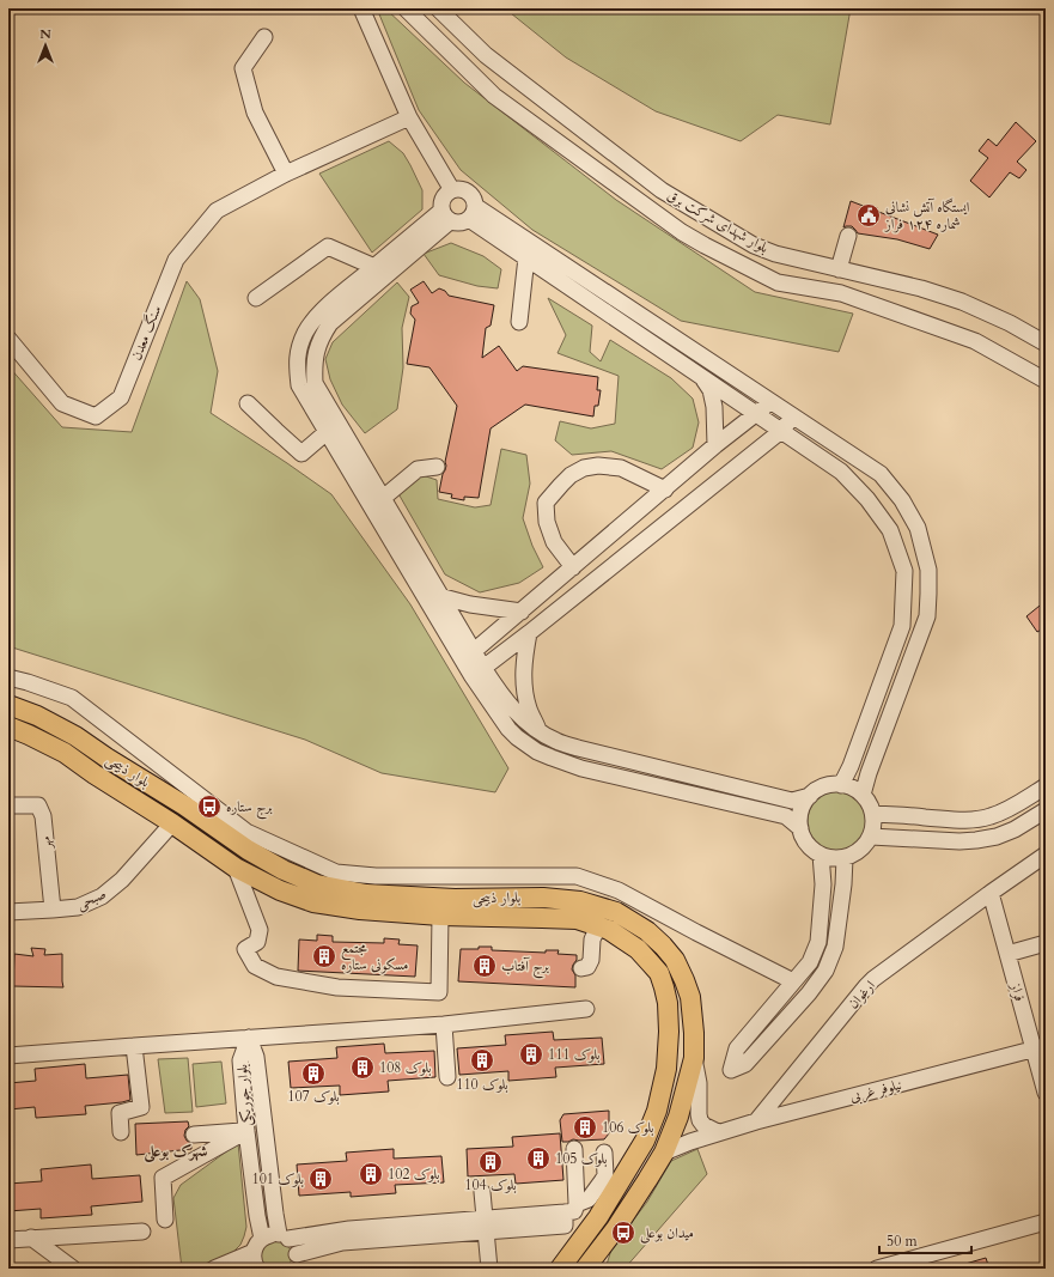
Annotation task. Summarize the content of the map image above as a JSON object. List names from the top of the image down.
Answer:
{
  "streets": {
    "main road": ["بلوار ذبیحی"],
    "street": [
      "بلوار شهدای شرکت برق",
      "سنگ معدن",
      "مهر",
      "صبحی",
      "فراز",
      "ارغوان",
      "نیلوفر غربی",
      "بلوار جوریکی"
    ]
  },
  "crossings": [
    ["بلوار ذبیحی", "صبحی"],
    ["بلوار ذبیحی", "نیلوفر غربی"],
    ["مهر", "صبحی"],
    ["فراز", "ارغوان"],
    ["فراز", "نیلوفر غربی"],
    ["ارغوان", "نیلوفر غربی"]
  ],
  "districts": ["شهرک بوعلی"],
  "places": {
    "public building": ["ایستگاه آتش نشانی شماره ۱۲۴ فراز"],
    "bus stop": ["برج ستاره", "میدان بوعلی"],
    "building": [
      "مجتمع مسکونی ستاره",
      "برج آفتاب",
      "بلوک 111",
      "بلوک 110",
      "بلوک 108",
      "بلوک 107",
      "بلوک 106",
      "بلوک 105",
      "بلوک 104",
      "بلوک 102",
      "بلوک 101"
    ]
  },
  "scale_bar": "50 m",
  "north": "top"
}
